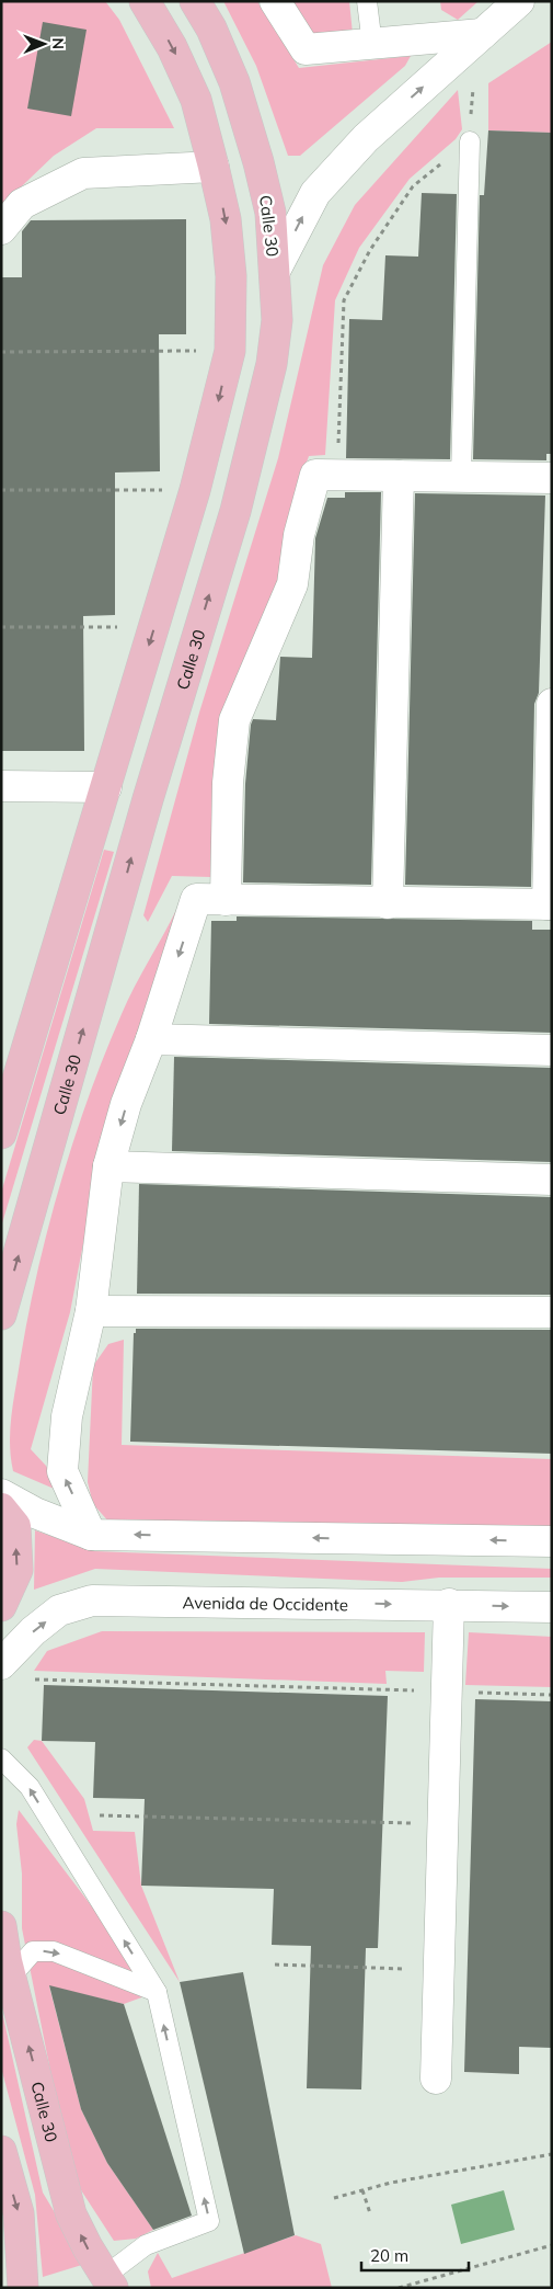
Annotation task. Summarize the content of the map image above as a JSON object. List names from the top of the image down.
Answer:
{
  "streets": {
    "main road": ["Calle 30"],
    "street": ["Avenida de Occidente"]
  },
  "scale_bar": "20 m",
  "north": "right"
}
